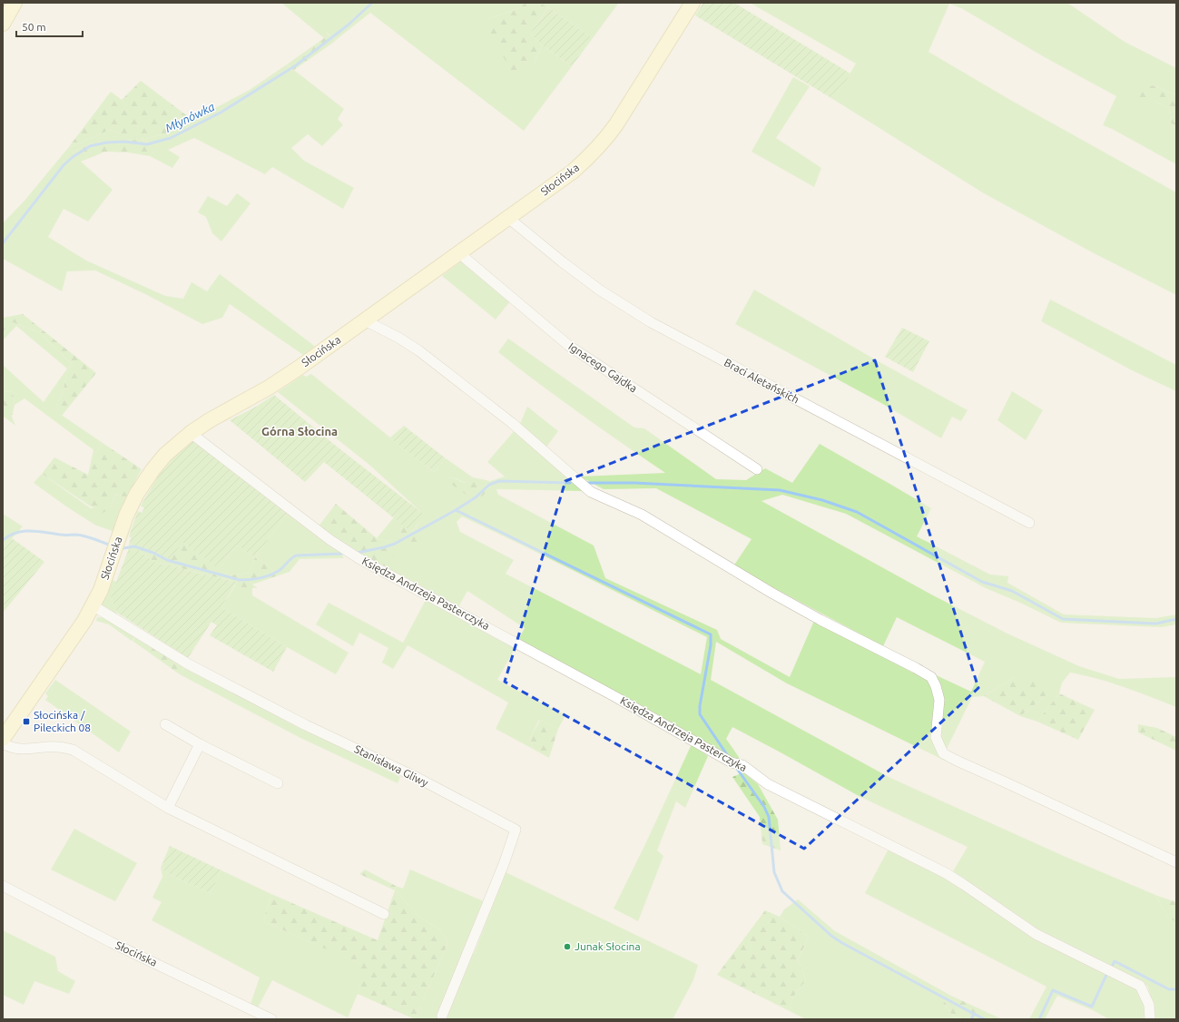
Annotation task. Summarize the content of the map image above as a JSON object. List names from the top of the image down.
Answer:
{
  "streets": {
    "street": [
      "Słocińska",
      "Ignacego Gajdka",
      "Braci Aletańskich",
      "Księdza Andrzeja Pasterczyka",
      "Stanisława Gliwy"
    ]
  },
  "crossings": [
    ["Słocińska", "Ignacego Gajdka"],
    ["Słocińska", "Braci Aletańskich"],
    ["Słocińska", "Księdza Andrzeja Pasterczyka"],
    ["Słocińska", "Stanisława Gliwy"]
  ],
  "districts": ["Górna Słocina"],
  "water": ["Młynówka"],
  "places": {
    "transit": ["Słocińska / Pileckich 08"],
    "other": ["Junak Słocina"]
  },
  "scale_bar": "50 m"
}
